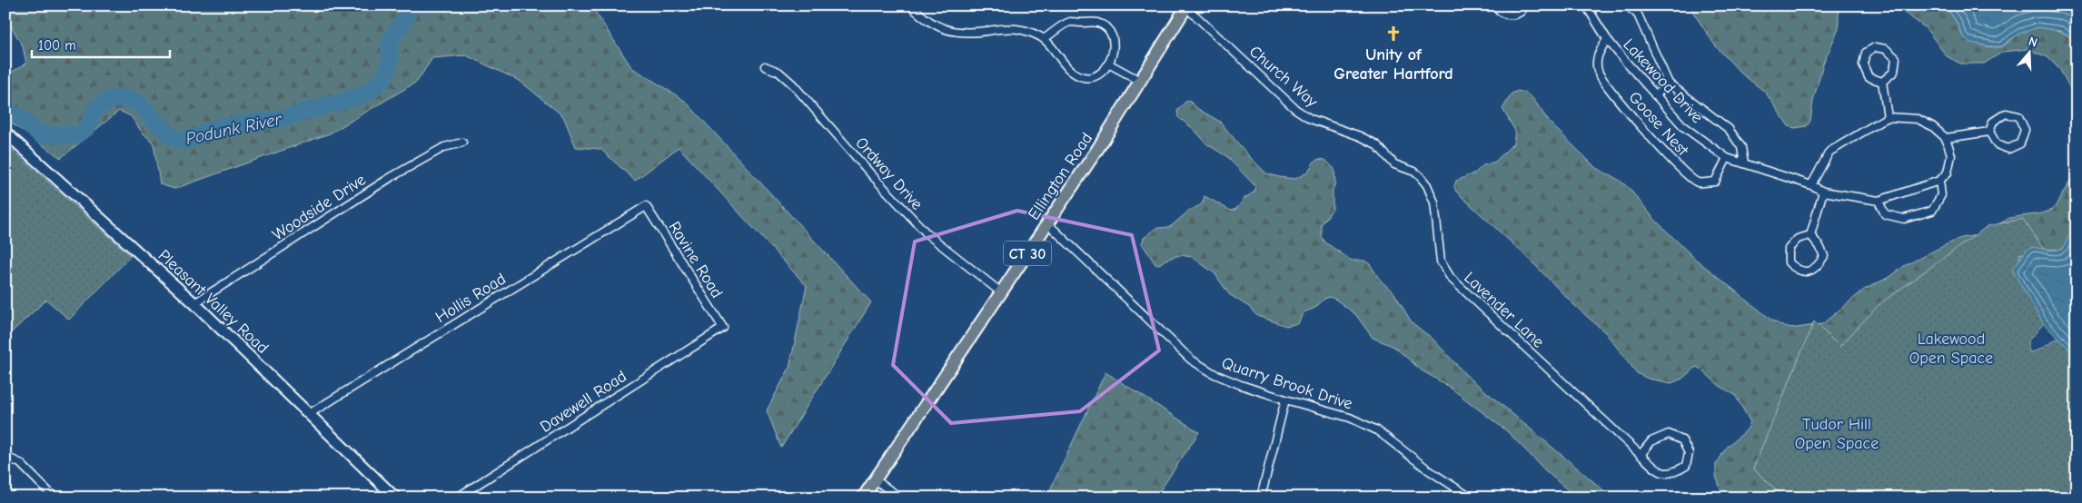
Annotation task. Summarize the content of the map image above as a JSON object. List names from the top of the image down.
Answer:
{
  "streets": {
    "main road": ["Ellington Road", "CT 30", "Pleasant Valley Road"],
    "street": [
      "Church Way",
      "Lakewood Drive",
      "Goose Nest",
      "Ordway Drive",
      "Woodside Drive",
      "Ravine Road",
      "Hollis Road",
      "Lavender Lane",
      "Quarry Brook Drive",
      "Davewell Road"
    ]
  },
  "crossings": [
    ["Church Way", "Ellington Road"],
    ["Church Way", "Lavender Lane"],
    ["Lakewood Drive", "Goose Nest"],
    ["Ordway Drive", "Ellington Road"],
    ["Ellington Road", "Quarry Brook Drive"],
    ["Woodside Drive", "Pleasant Valley Road"],
    ["Ravine Road", "Hollis Road"],
    ["Ravine Road", "Davewell Road"],
    ["Hollis Road", "Pleasant Valley Road"]
  ],
  "water": ["Podunk River"],
  "parks": ["Lakewood Open Space", "Tudor Hill Open Space"],
  "places": {
    "church": ["Unity of Greater Hartford"]
  },
  "scale_bar": "100 m",
  "north": "top"
}
